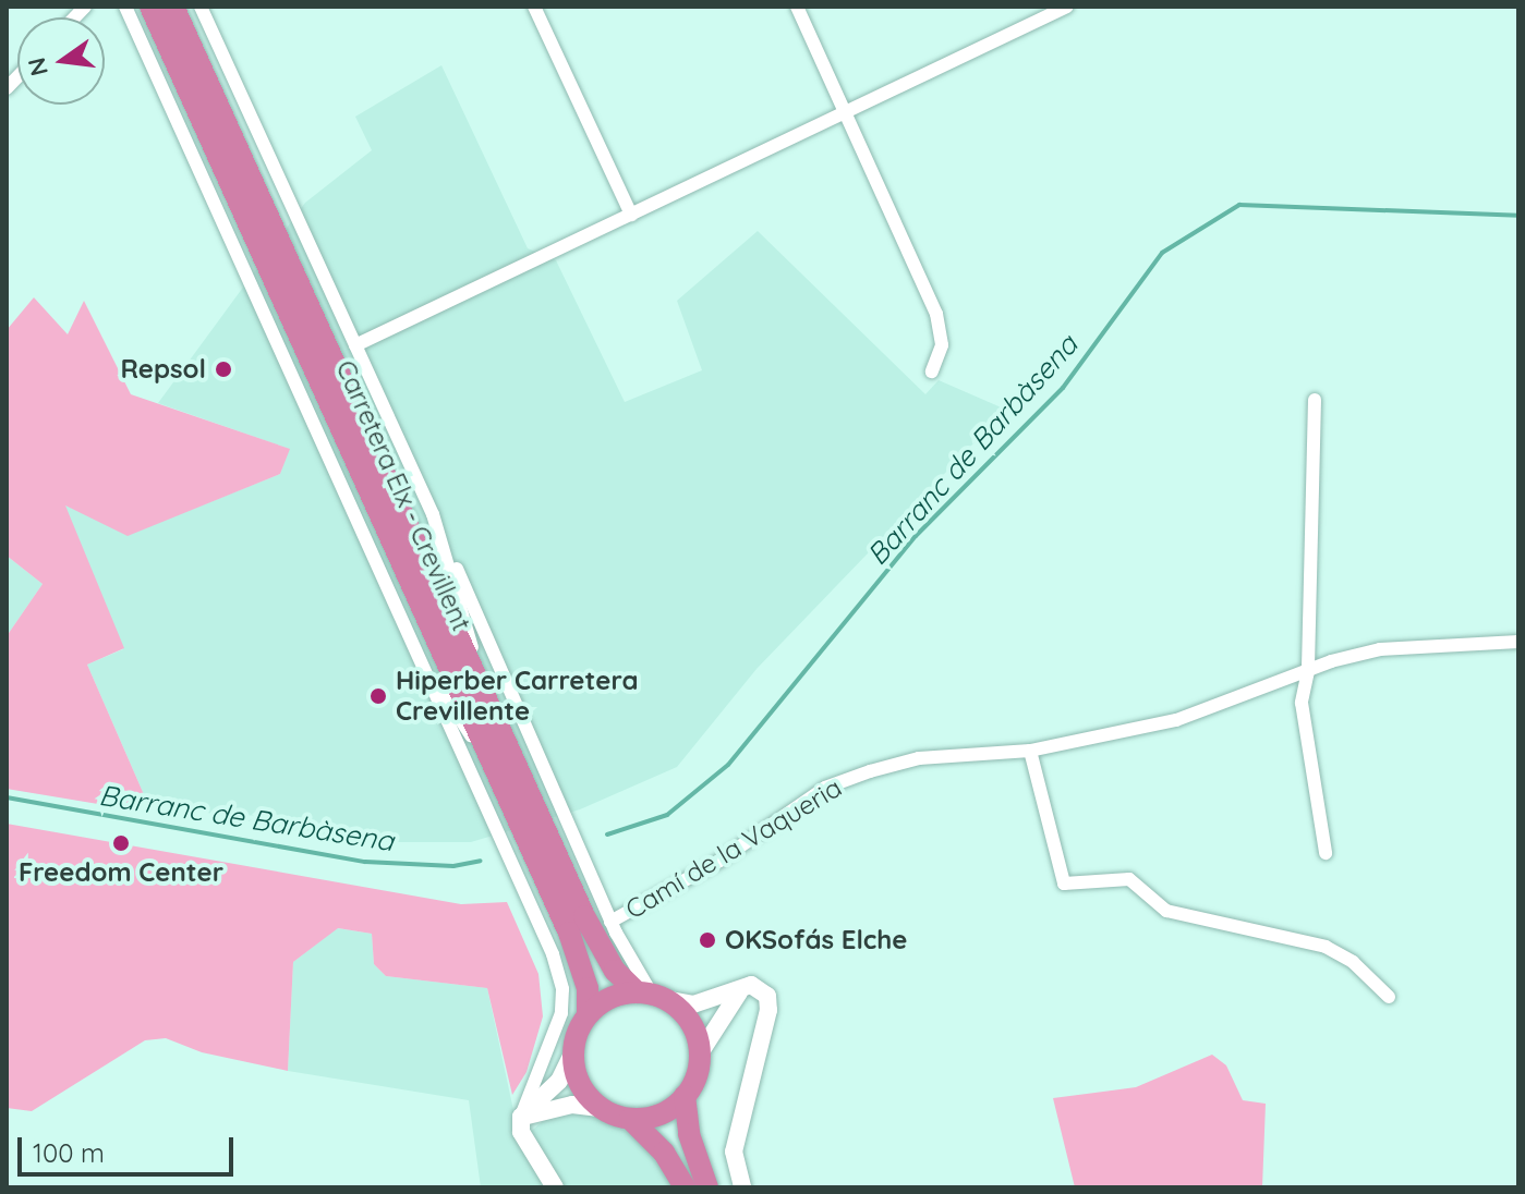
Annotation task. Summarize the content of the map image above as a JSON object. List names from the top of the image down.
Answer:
{
  "streets": {
    "highway": ["Carretera Elx - Crevillent"],
    "street": ["Camí de la Vaqueria"]
  },
  "water": ["Barranc de Barbàsena"],
  "places": [
    "Repsol",
    "Hiperber Carretera Crevillente",
    "Freedom Center",
    "OKSofás Elche"
  ],
  "scale_bar": "100 m",
  "north": "left"
}
